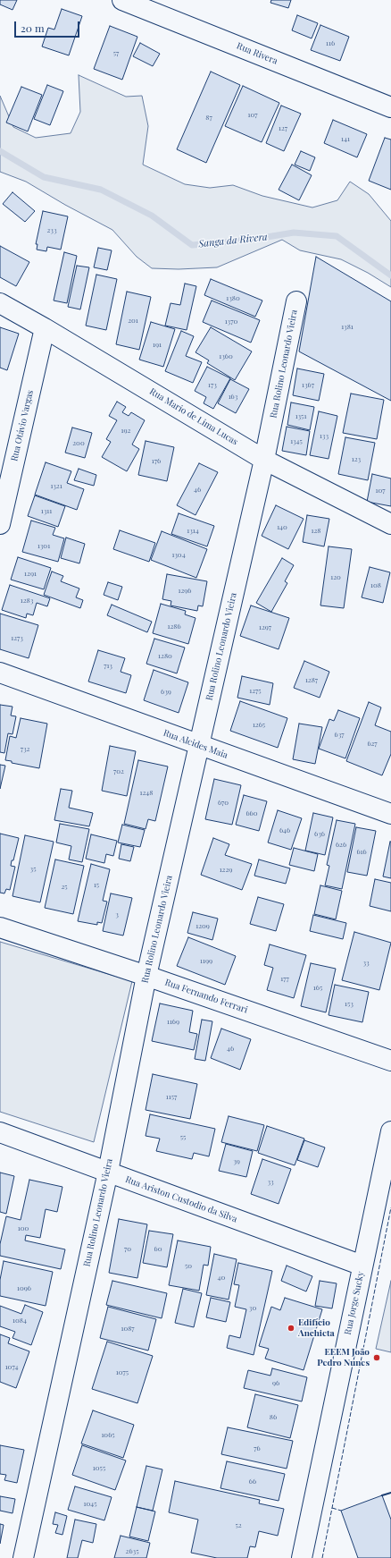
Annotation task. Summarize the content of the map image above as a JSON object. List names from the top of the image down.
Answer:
{
  "streets": {
    "street": [
      "Rua Rivera",
      "Rua Rolino Leonardo Vieira",
      "Rua Mario de Lima Lucas",
      "Rua Otávio Vargas",
      "Rua Alcides Maia",
      "Rua Fernando Ferrari",
      "Rua Ariston Custodio da Silva",
      "Rua Jorge Sucky"
    ]
  },
  "crossings": [
    ["Rua Rolino Leonardo Vieira", "Rua Mario de Lima Lucas"],
    ["Rua Rolino Leonardo Vieira", "Rua Alcides Maia"],
    ["Rua Rolino Leonardo Vieira", "Rua Fernando Ferrari"],
    ["Rua Rolino Leonardo Vieira", "Rua Ariston Custodio da Silva"],
    ["Rua Mario de Lima Lucas", "Rua Otávio Vargas"],
    ["Rua Ariston Custodio da Silva", "Rua Jorge Sucky"]
  ],
  "water": ["Sanga da Rivera"],
  "places": ["Edifício Anchieta", "EEEM João Pedro Nunes"],
  "house_numbers": [
    "116",
    "57",
    "107",
    "87",
    "127",
    "141",
    "233",
    "1380",
    "201",
    "1370",
    "1381",
    "191",
    "1360",
    "173",
    "1367",
    "163",
    "1351",
    "192",
    "133",
    "1345",
    "200",
    "123",
    "176",
    "1321",
    "46",
    "107",
    "1311",
    "140",
    "1314",
    "128",
    "1301",
    "1304",
    "1291",
    "120",
    "108",
    "1296",
    "1283",
    "1286",
    "1297",
    "1273",
    "1280",
    "713",
    "1287",
    "1275",
    "639",
    "1265",
    "637",
    "627",
    "732",
    "702",
    "1248",
    "670",
    "660",
    "646",
    "636",
    "626",
    "616",
    "35",
    "1229",
    "15",
    "25",
    "3",
    "1209",
    "1199",
    "33",
    "177",
    "165",
    "153",
    "1169",
    "46",
    "1157",
    "55",
    "39",
    "33",
    "100",
    "70",
    "60",
    "50",
    "40",
    "1096",
    "30",
    "1084",
    "1087",
    "1074",
    "1075",
    "96",
    "86",
    "1065",
    "76",
    "1055",
    "66",
    "1045",
    "52",
    "2635"
  ],
  "scale_bar": "20 m"
}
